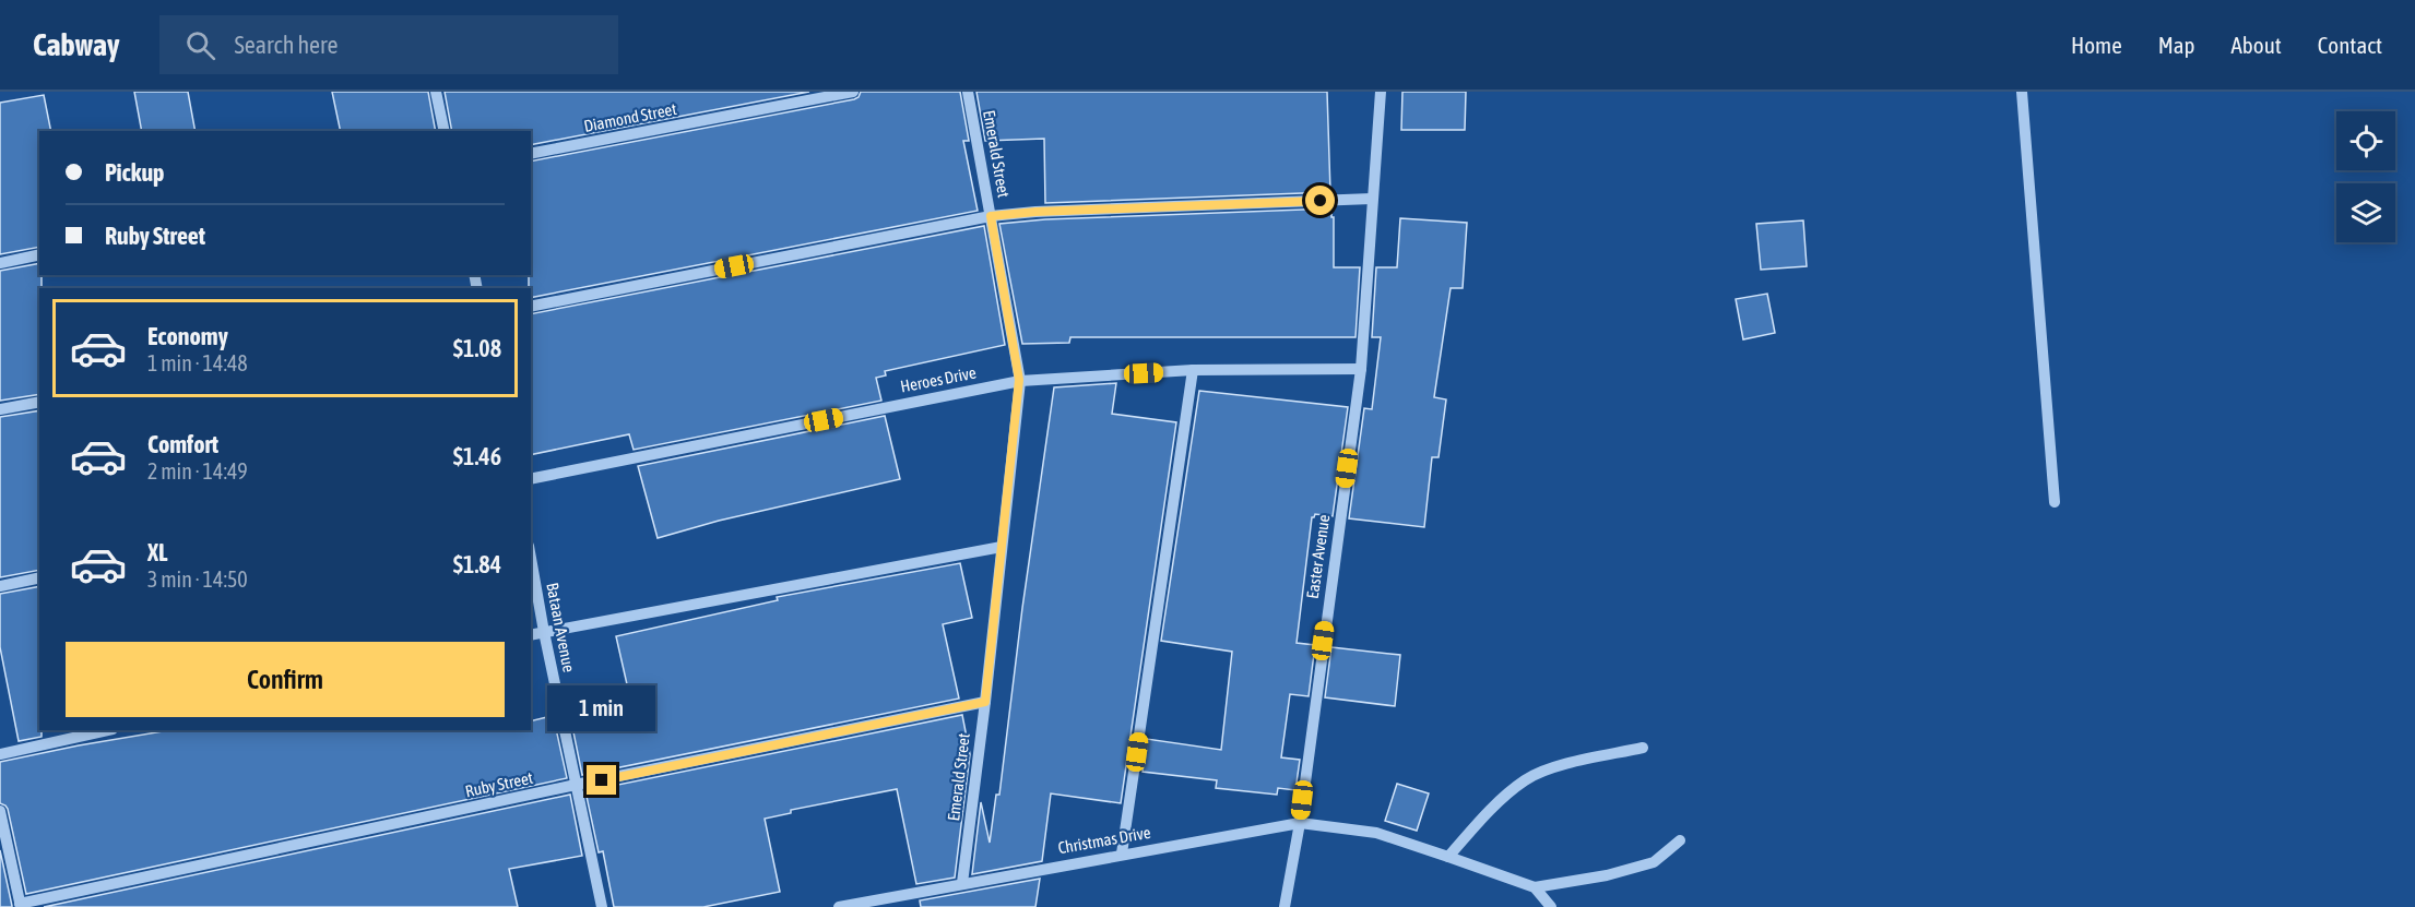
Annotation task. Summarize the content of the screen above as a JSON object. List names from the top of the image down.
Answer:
{
  "streets": {
    "street": [
      "Diamond Street",
      "Emerald Street",
      "Heroes Drive",
      "Easter Avenue",
      "Bataan Avenue",
      "Ruby Street",
      "Christmas Drive"
    ]
  },
  "crossings": [
    ["Emerald Street", "Heroes Drive"],
    ["Emerald Street", "Ruby Street"],
    ["Emerald Street", "Christmas Drive"],
    ["Heroes Drive", "Easter Avenue"],
    ["Easter Avenue", "Christmas Drive"],
    ["Bataan Avenue", "Ruby Street"]
  ],
  "page": {
    "header": "Cabway",
    "search": "Search here",
    "nav": [
      "Home",
      "Map",
      "About",
      "Contact"
    ],
    "banner": ["Pickup", "Ruby Street"],
    "list": [
      {
        "name": "Economy",
        "note": "1 min · 14:48",
        "value": "$1.08"
      },
      {
        "name": "Comfort",
        "note": "2 min · 14:49",
        "value": "$1.46"
      },
      {
        "name": "XL",
        "note": "3 min · 14:50",
        "value": "$1.84"
      }
    ],
    "buttons": "Confirm",
    "bubble": "1 min"
  }
}
